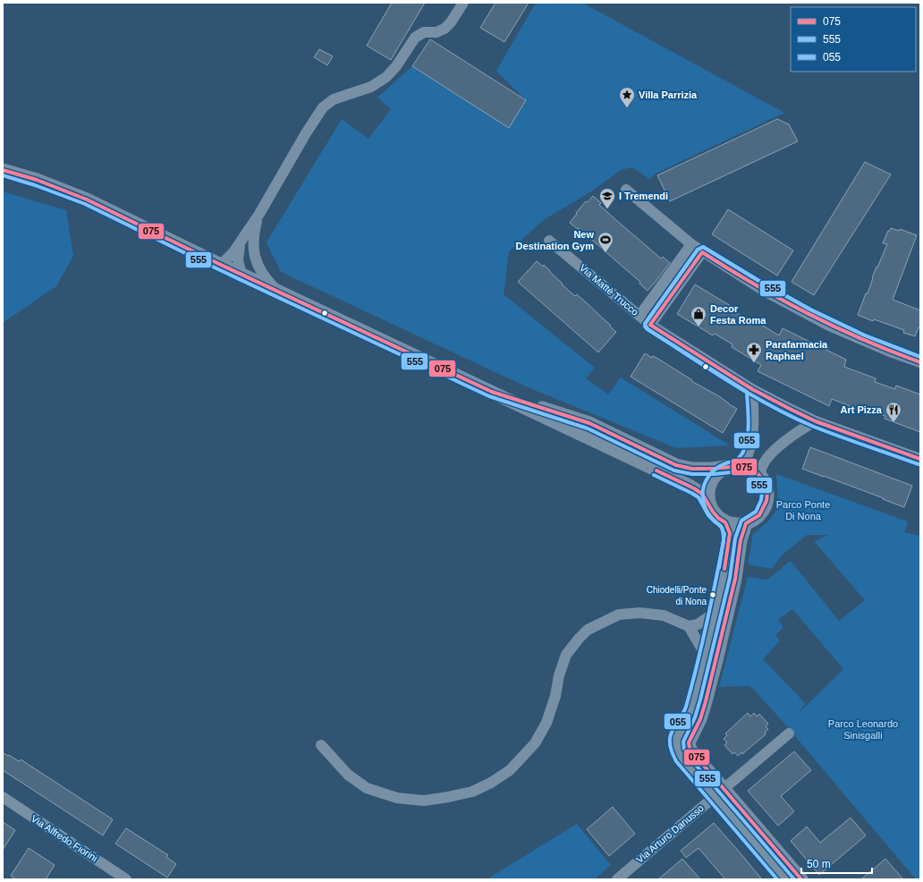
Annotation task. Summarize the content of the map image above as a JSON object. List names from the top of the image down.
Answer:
{
  "streets": {
    "street": ["Via Mattè Trucco", "Via Arturo Danusso", "Via Alfredo Fiorini"]
  },
  "parks": ["Parco Ponte Di Nona", "Parco Leonardo Sinisgalli"],
  "places": {
    "place": ["Villa Parrizia"],
    "school or university": ["I Tremendi"],
    "sports": ["New Destination Gym"],
    "shop": ["Decor Festa Roma"],
    "pharmacy": ["Parafarmacia Raphael"],
    "restaurant": ["Art Pizza"],
    "other": ["Chiodelli/Ponte di Nona"]
  },
  "lines": ["transit line 075", "transit line 555", "transit line 055"],
  "legend": ["075", "555", "055"],
  "scale_bar": "50 m"
}
